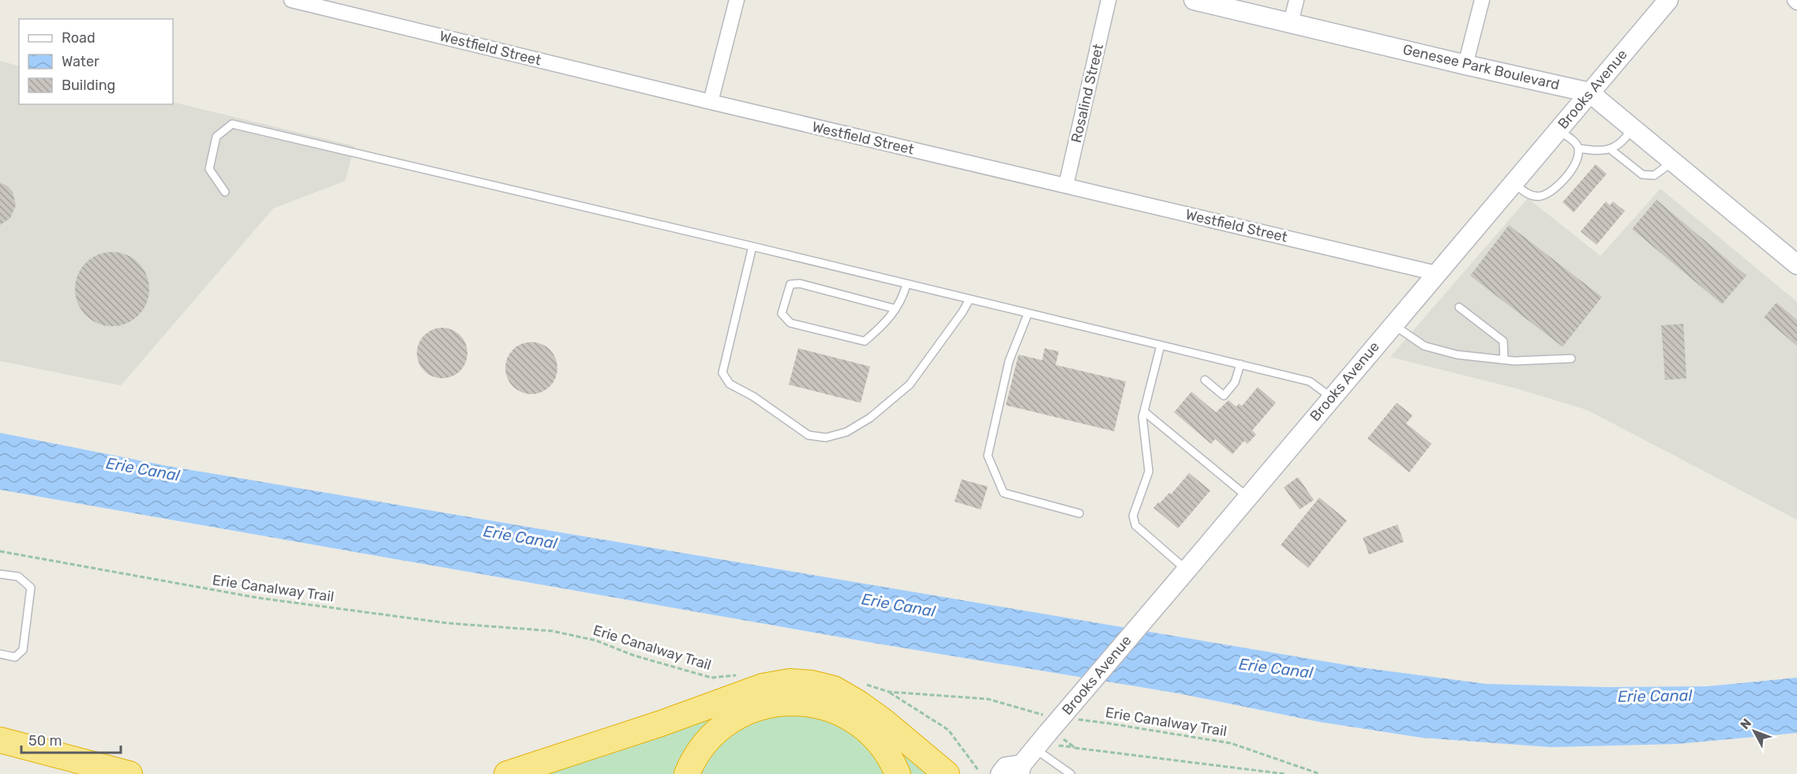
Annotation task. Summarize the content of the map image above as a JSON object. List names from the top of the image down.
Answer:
{
  "streets": {
    "main road": ["Genesee Park Boulevard", "Brooks Avenue"],
    "street": ["Westfield Street", "Rosalind Street"],
    "path": ["Erie Canalway Trail"]
  },
  "crossings": [
    ["Westfield Street", "Brooks Avenue"],
    ["Westfield Street", "Rosalind Street"],
    ["Genesee Park Boulevard", "Brooks Avenue"]
  ],
  "water": ["Erie Canal"],
  "legend": ["Road", "Water", "Building"],
  "scale_bar": "50 m",
  "north": "top left"
}
